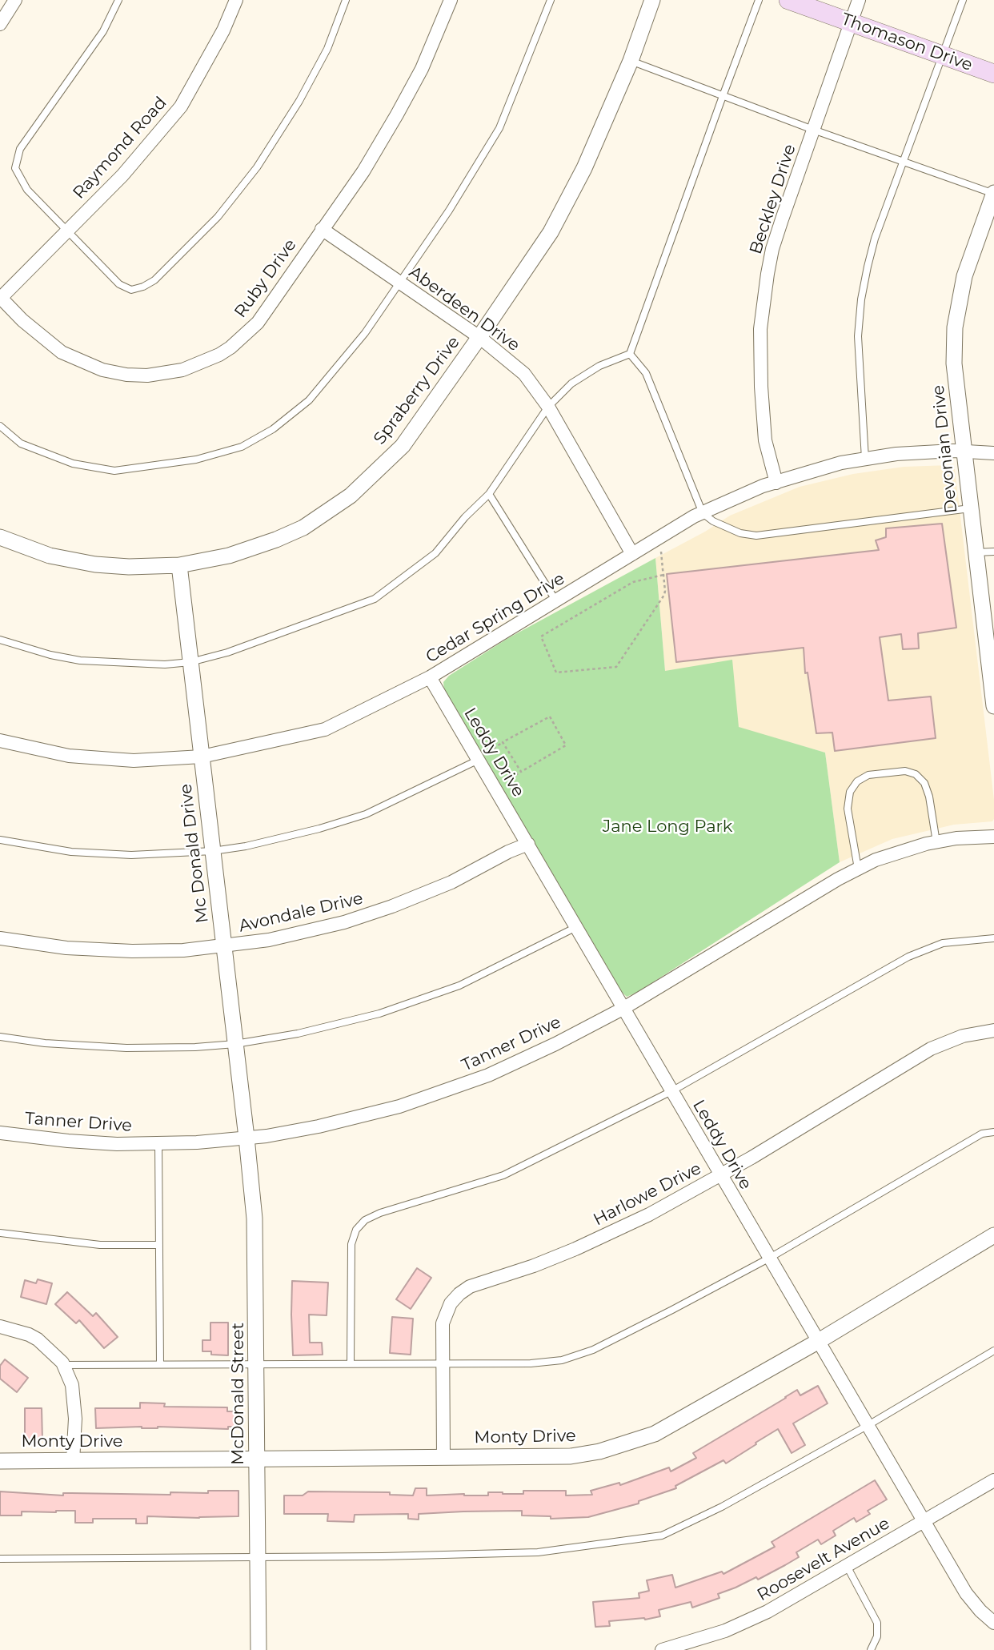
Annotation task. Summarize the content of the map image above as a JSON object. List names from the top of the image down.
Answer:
{
  "streets": {
    "main road": ["Thomason Drive"],
    "street": [
      "Raymond Road",
      "Beckley Drive",
      "Ruby Drive",
      "Aberdeen Drive",
      "Spraberry Drive",
      "Devonian Drive",
      "Cedar Spring Drive",
      "Leddy Drive",
      "Mc Donald Drive",
      "Avondale Drive",
      "Tanner Drive",
      "Harlowe Drive",
      "McDonald Street",
      "Monty Drive",
      "Roosevelt Avenue"
    ]
  },
  "crossings": [
    ["Thomason Drive", "Beckley Drive"],
    ["Raymond Road", "Ruby Drive"],
    ["Beckley Drive", "Cedar Spring Drive"],
    ["Ruby Drive", "Aberdeen Drive"],
    ["Aberdeen Drive", "Spraberry Drive"],
    ["Aberdeen Drive", "Cedar Spring Drive"],
    ["Spraberry Drive", "Mc Donald Drive"],
    ["Devonian Drive", "Cedar Spring Drive"],
    ["Cedar Spring Drive", "Leddy Drive"],
    ["Cedar Spring Drive", "Mc Donald Drive"],
    ["Leddy Drive", "Avondale Drive"],
    ["Leddy Drive", "Tanner Drive"],
    ["Leddy Drive", "Harlowe Drive"],
    ["Leddy Drive", "Monty Drive"],
    ["Leddy Drive", "Roosevelt Avenue"],
    ["Mc Donald Drive", "Avondale Drive"],
    ["Mc Donald Drive", "Tanner Drive"],
    ["Mc Donald Drive", "McDonald Street"],
    ["Tanner Drive", "McDonald Street"],
    ["Harlowe Drive", "Monty Drive"],
    ["McDonald Street", "Monty Drive"]
  ],
  "parks": ["Jane Long Park"]
}
